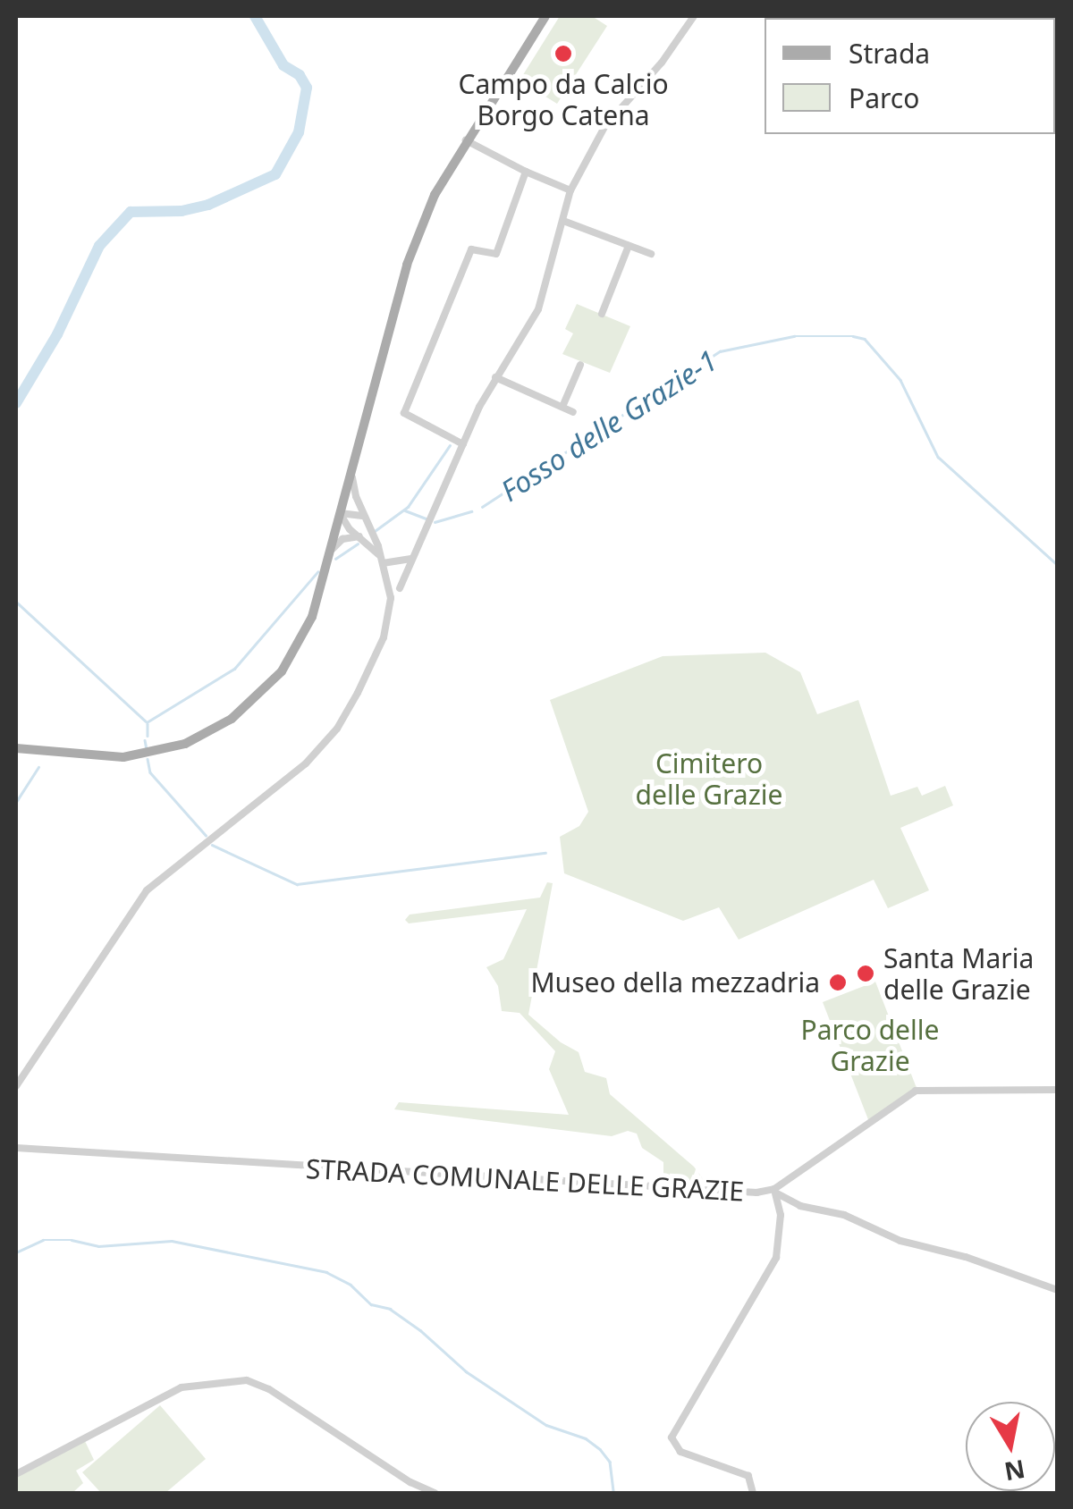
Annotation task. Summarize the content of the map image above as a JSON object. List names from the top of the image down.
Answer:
{
  "streets": {
    "street": ["STRADA COMUNALE DELLE GRAZIE"]
  },
  "water": ["Fosso delle Grazie-1"],
  "parks": ["Cimitero delle Grazie", "Parco delle Grazie"],
  "places": ["Campo da Calcio Borgo Catena", "Santa Maria delle Grazie", "Museo della mezzadria"],
  "legend": ["Strada", "Parco"],
  "north": "bottom"
}
